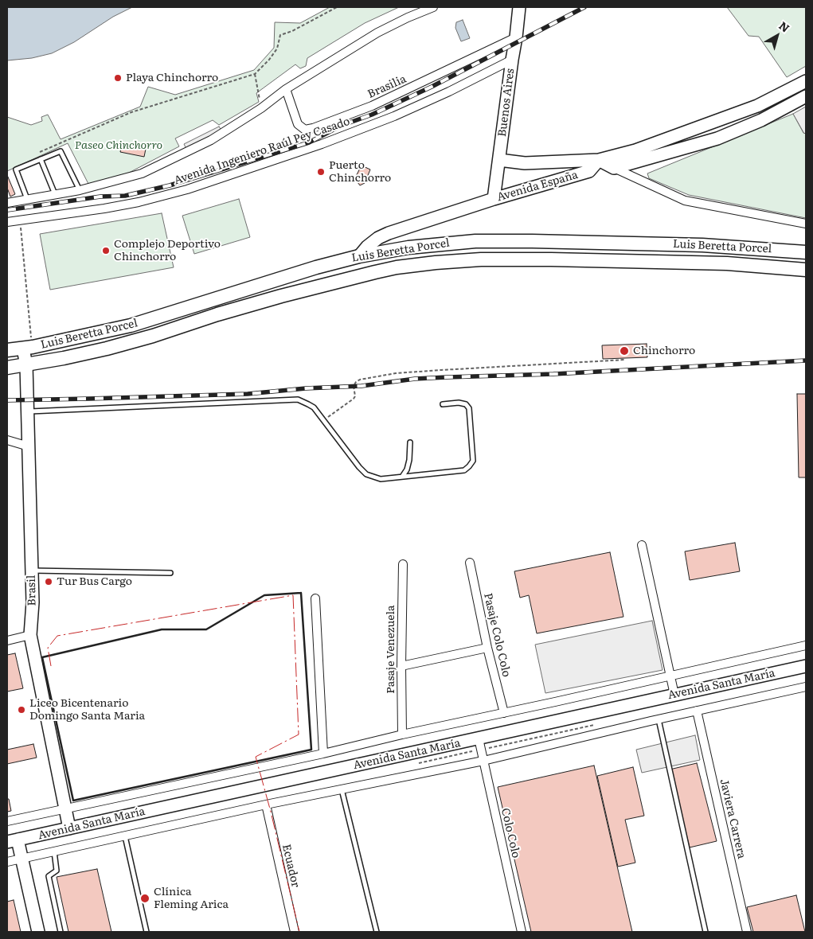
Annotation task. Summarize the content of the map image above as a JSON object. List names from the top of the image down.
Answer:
{
  "streets": {
    "main road": ["Luis Beretta Porcel"],
    "street": [
      "Brasilia",
      "Buenos Aires",
      "Avenida Ingeniero Raúl Pey Casado",
      "Avenida España",
      "Brasil",
      "Pasaje Colo Colo",
      "Pasaje Venezuela",
      "Avenida Santa María",
      "Javiera Carrera",
      "Colo Colo",
      "Ecuador"
    ]
  },
  "crossings": [
    ["Brasilia", "Buenos Aires"],
    ["Brasilia", "Avenida Ingeniero Raúl Pey Casado"],
    ["Buenos Aires", "Avenida Ingeniero Raúl Pey Casado"],
    ["Buenos Aires", "Avenida España"],
    ["Avenida España", "Luis Beretta Porcel"],
    ["Luis Beretta Porcel", "Brasil"],
    ["Brasil", "Avenida Santa María"],
    ["Pasaje Colo Colo", "Avenida Santa María"],
    ["Pasaje Venezuela", "Avenida Santa María"],
    ["Avenida Santa María", "Javiera Carrera"],
    ["Avenida Santa María", "Colo Colo"],
    ["Avenida Santa María", "Ecuador"]
  ],
  "parks": ["Paseo Chinchorro"],
  "places": [
    "Playa Chinchorro",
    "Puerto Chinchorro",
    "Complejo Deportivo Chinchorro",
    "Chinchorro",
    "Tur Bus Cargo",
    "Liceo Bicentenario Domingo Santa Maria",
    "Clínica Fleming Arica"
  ],
  "north": "top right"
}
